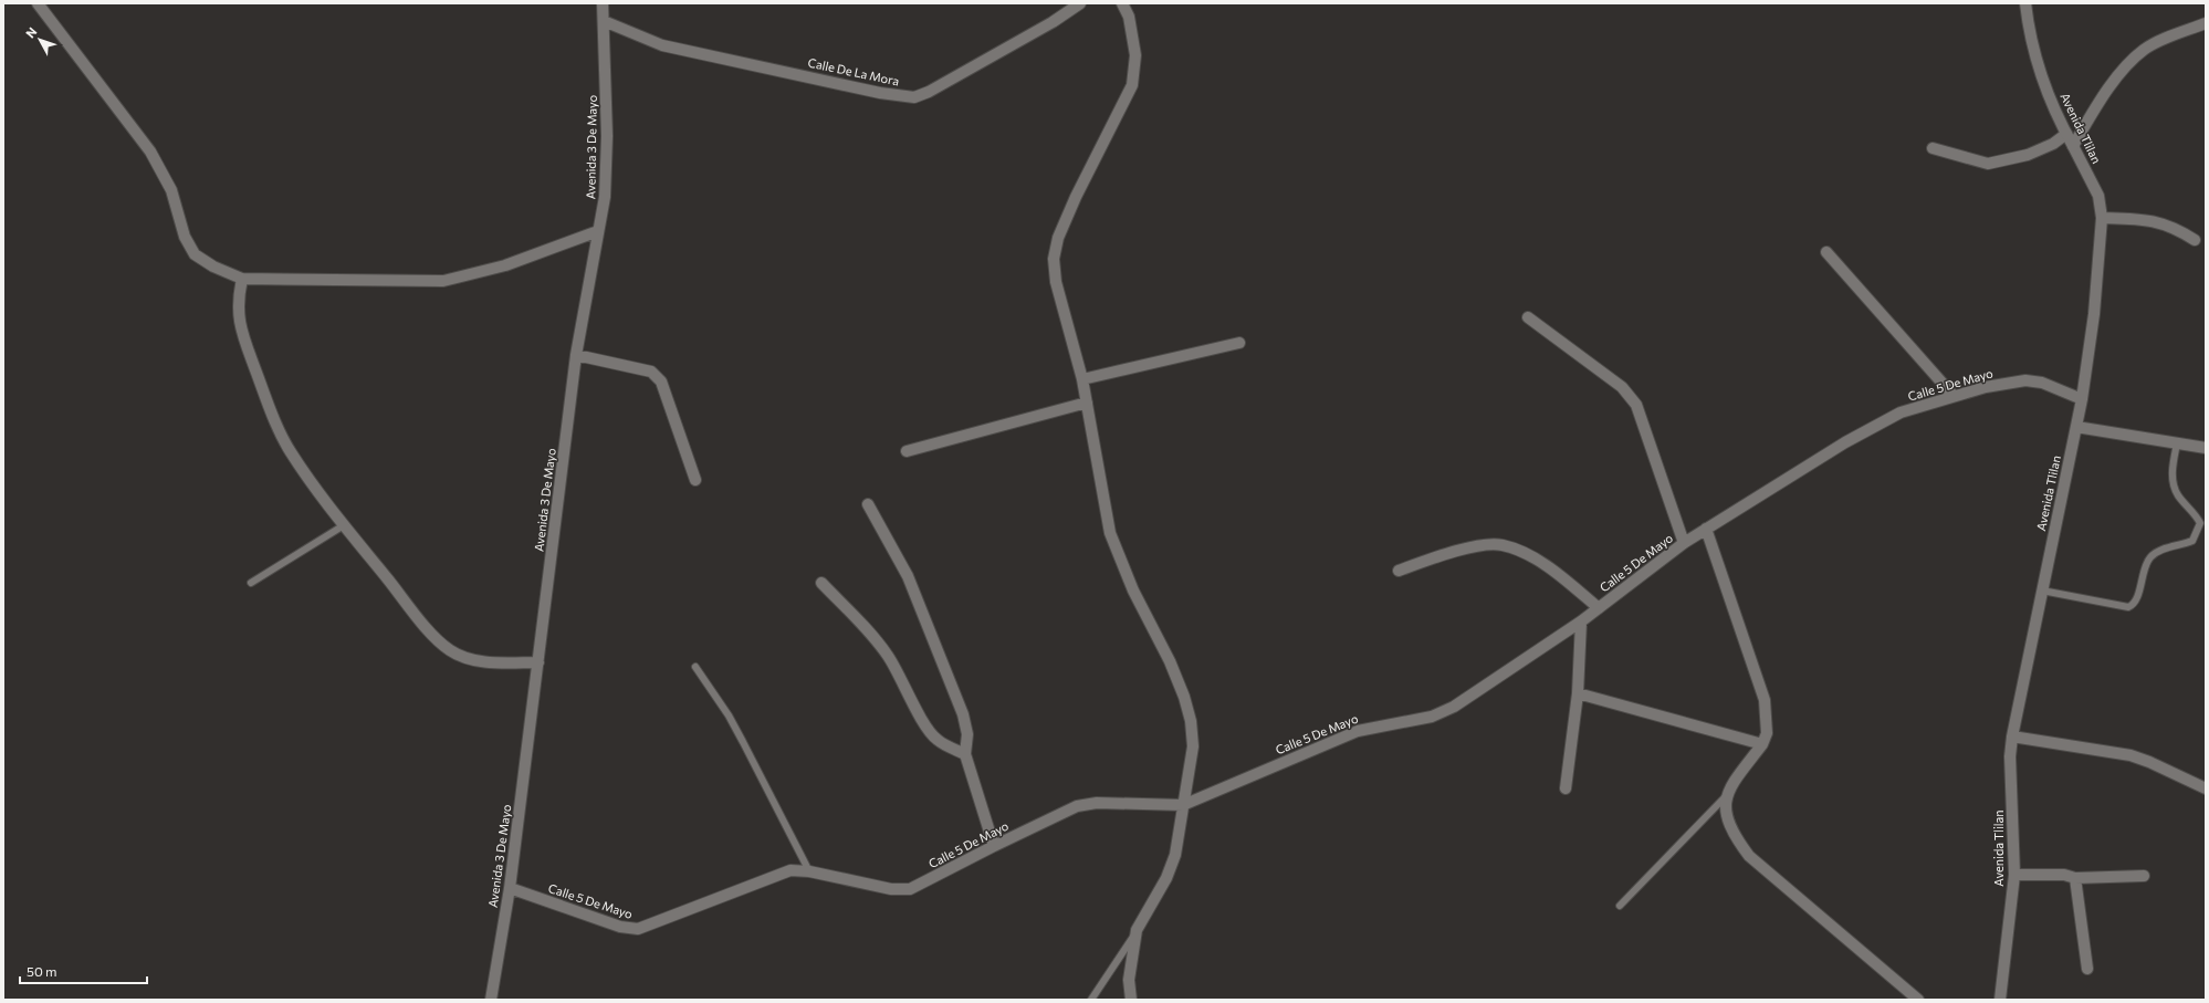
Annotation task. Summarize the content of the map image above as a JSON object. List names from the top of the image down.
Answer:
{
  "streets": {
    "street": [
      "Calle De La Mora",
      "Avenida Tlilan",
      "Avenida 3 De Mayo",
      "Calle 5 De Mayo"
    ]
  },
  "crossings": [
    ["Calle De La Mora", "Avenida 3 De Mayo"],
    ["Avenida Tlilan", "Calle 5 De Mayo"],
    ["Avenida 3 De Mayo", "Calle 5 De Mayo"]
  ],
  "scale_bar": "50 m",
  "north": "top left"
}
